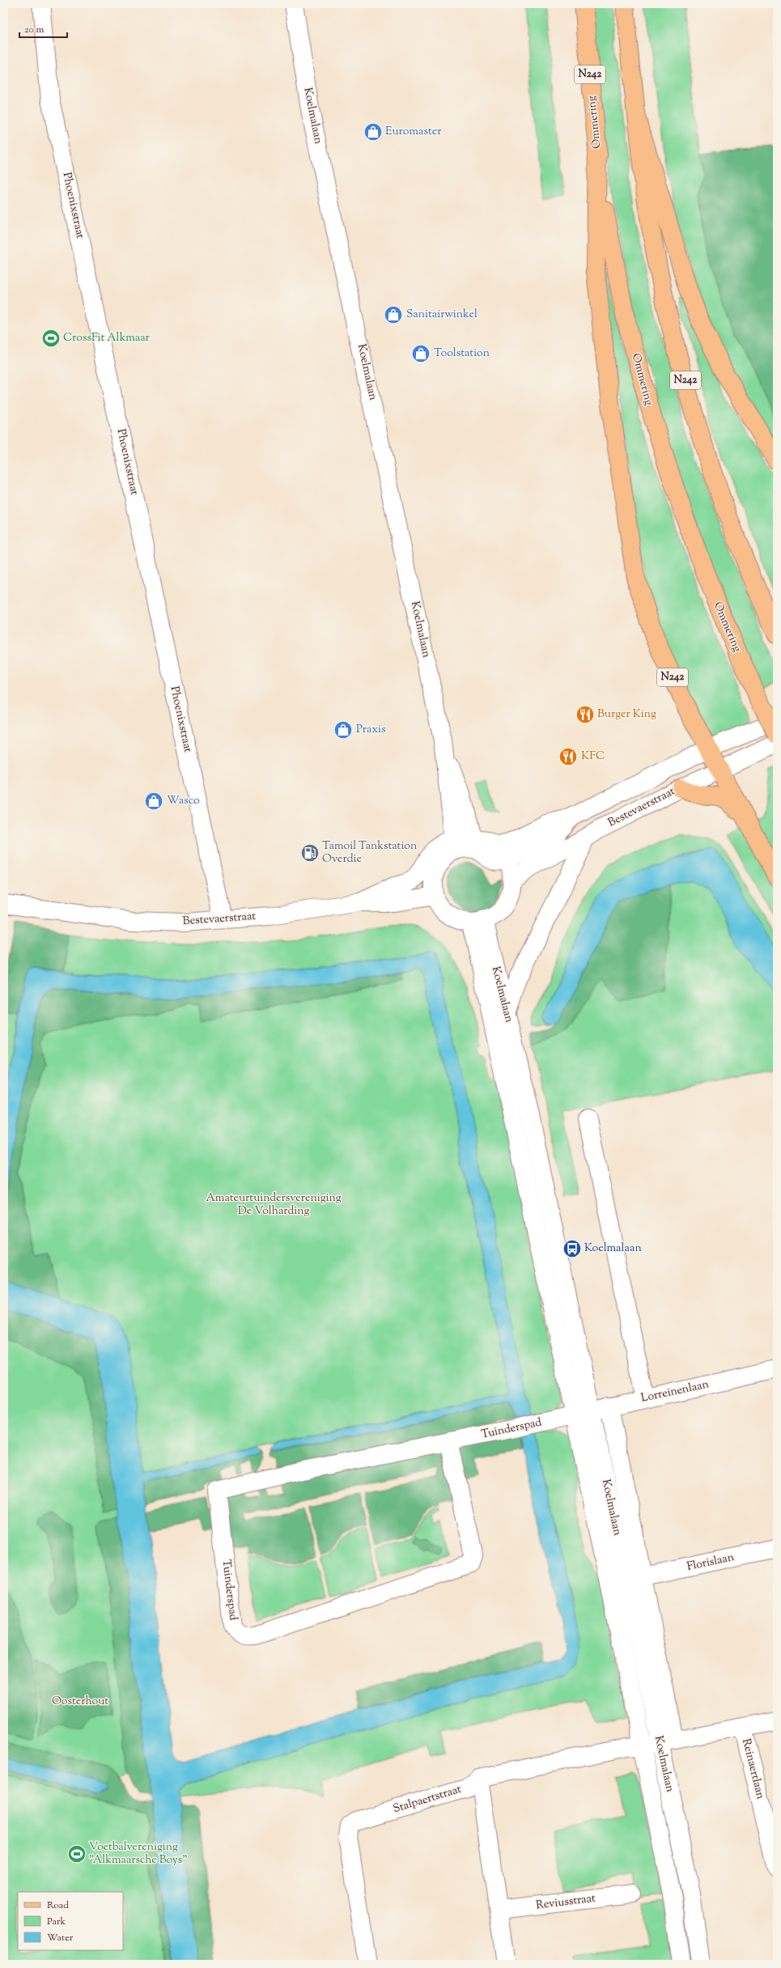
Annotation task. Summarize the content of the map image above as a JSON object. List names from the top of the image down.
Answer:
{
  "streets": {
    "main road": ["N242", "Ommering"],
    "street": [
      "Koelmalaan",
      "Phoenixstraat",
      "Bestevaerstraat",
      "Lorreinenlaan",
      "Tuinderspad",
      "Florislaan",
      "Reinaertlaan",
      "Stalpaertstraat",
      "Reviusstraat"
    ]
  },
  "crossings": [
    ["N242", "Ommering"],
    ["N242", "Bestevaerstraat"],
    ["Koelmalaan", "Bestevaerstraat"],
    ["Koelmalaan", "Lorreinenlaan"],
    ["Koelmalaan", "Tuinderspad"],
    ["Koelmalaan", "Florislaan"],
    ["Koelmalaan", "Stalpaertstraat"],
    ["Phoenixstraat", "Bestevaerstraat"],
    ["Lorreinenlaan", "Tuinderspad"],
    ["Reinaertlaan", "Stalpaertstraat"]
  ],
  "parks": ["Amateurtuindersvereniging De Volharding", "Oosterhout"],
  "places": {
    "shop": [
      "Euromaster",
      "Sanitairwinkel",
      "Toolstation",
      "Praxis",
      "Wasco"
    ],
    "sports": ["CrossFit Alkmaar", "Voetbalvereniging \"Alkmaarsche Boys\""],
    "restaurant": ["Burger King", "KFC"],
    "fuel station": ["Tamoil Tankstation Overdie"],
    "bus stop": ["Koelmalaan"]
  },
  "legend": ["Road", "Park", "Water"],
  "scale_bar": "20 m"
}
